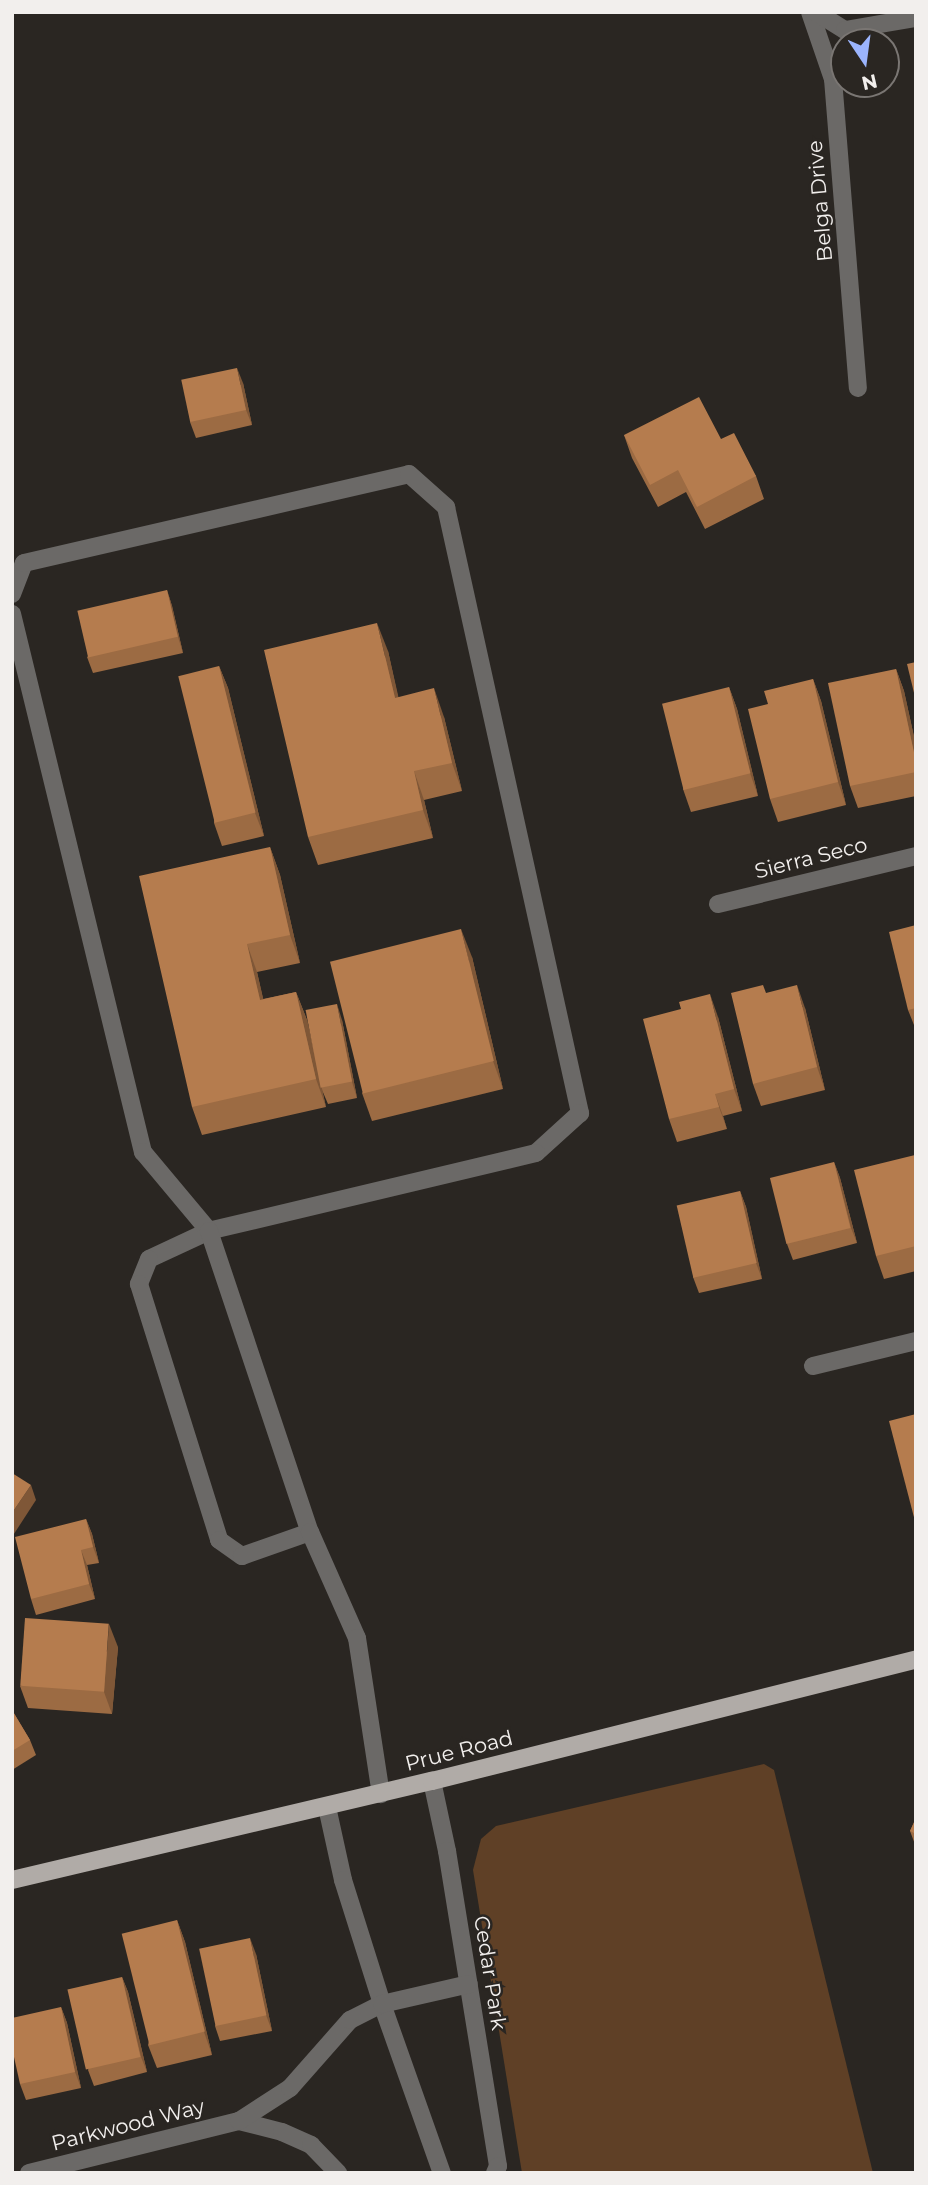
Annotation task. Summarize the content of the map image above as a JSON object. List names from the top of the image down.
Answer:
{
  "streets": {
    "main road": ["Prue Road"],
    "street": [
      "Belga Drive",
      "Sierra Seco",
      "Cedar Park",
      "Parkwood Way"
    ]
  },
  "crossings": [
    ["Prue Road", "Cedar Park"],
    ["Cedar Park", "Parkwood Way"]
  ],
  "north": "bottom"
}
